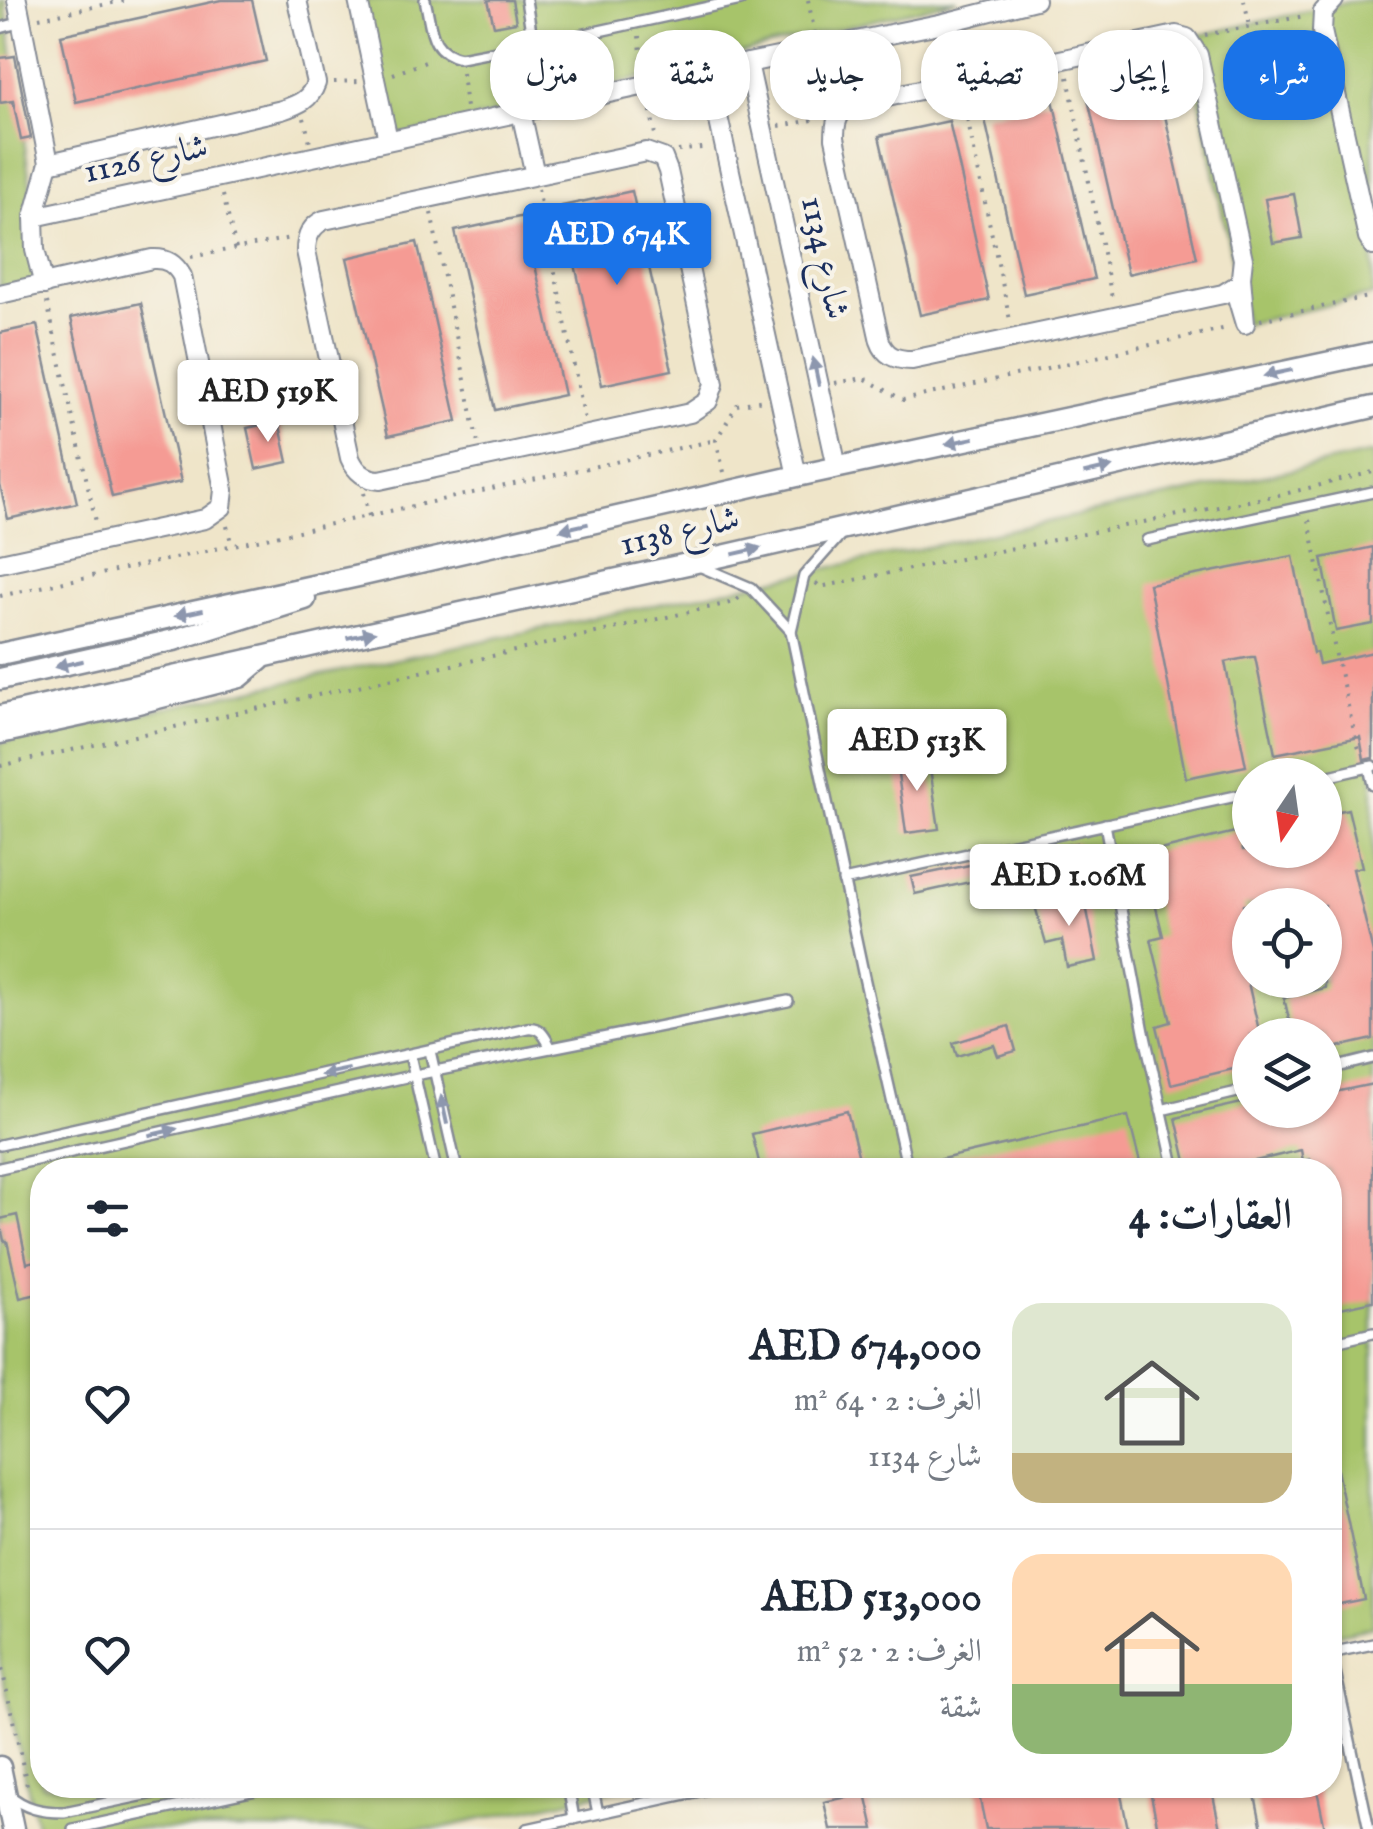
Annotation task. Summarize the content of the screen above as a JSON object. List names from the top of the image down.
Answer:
{
  "streets": {
    "street": ["شارع 1126", "شارع 1134", "شارع 1138"]
  },
  "crossings": [
    ["شارع 1134", "شارع 1138"]
  ],
  "north": "bottom",
  "page": {
    "chip": [
      "شراء",
      "إيجار",
      "تصفية",
      "جديد",
      "شقة",
      "منزل"
    ],
    "price": [
      "AED 674K",
      "AED 519K",
      "AED 513K",
      "AED 1.06M"
    ],
    "heading": "العقارات: 4",
    "list": [
      {
        "name": "AED 674,000",
        "note": "الغرف: 2 · 64 m² · شارع 1134"
      },
      {
        "name": "AED 513,000",
        "note": "الغرف: 2 · 52 m² · شقة"
      }
    ]
  }
}
